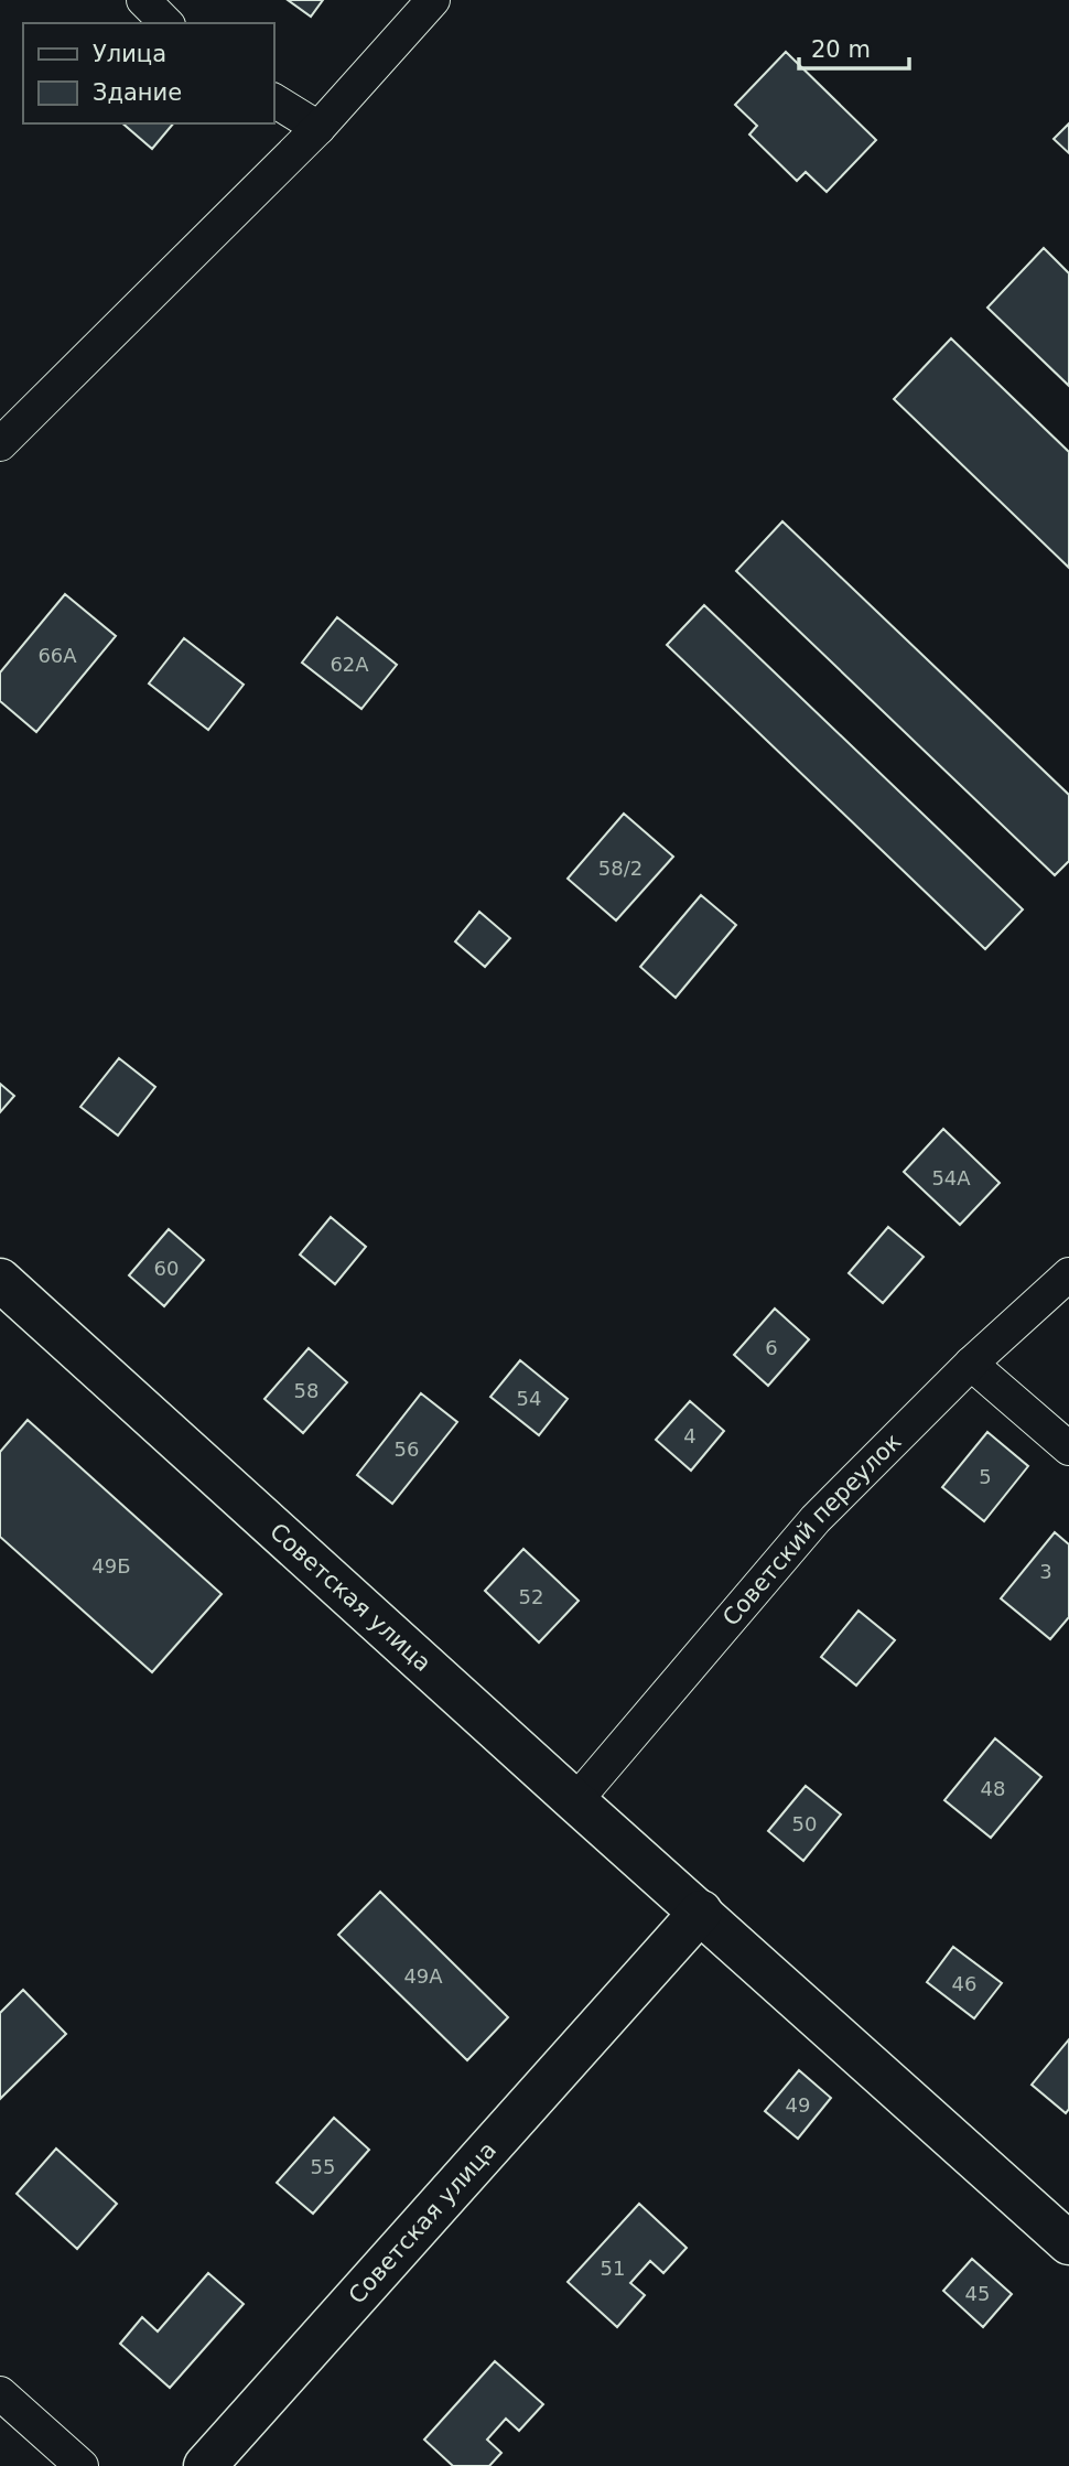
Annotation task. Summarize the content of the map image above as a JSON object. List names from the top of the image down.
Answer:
{
  "streets": {
    "main road": ["Советская улица"],
    "street": ["Советский переулок"]
  },
  "crossings": [
    ["Советский переулок", "Советская улица"]
  ],
  "house_numbers": [
    "66А",
    "62А",
    "58/2",
    "54А",
    "60",
    "6",
    "58",
    "54",
    "4",
    "56",
    "5",
    "49Б",
    "3",
    "52",
    "48",
    "50",
    "49А",
    "46",
    "49",
    "55",
    "51",
    "45"
  ],
  "legend": ["Улица", "Здание"],
  "scale_bar": "20 m"
}
